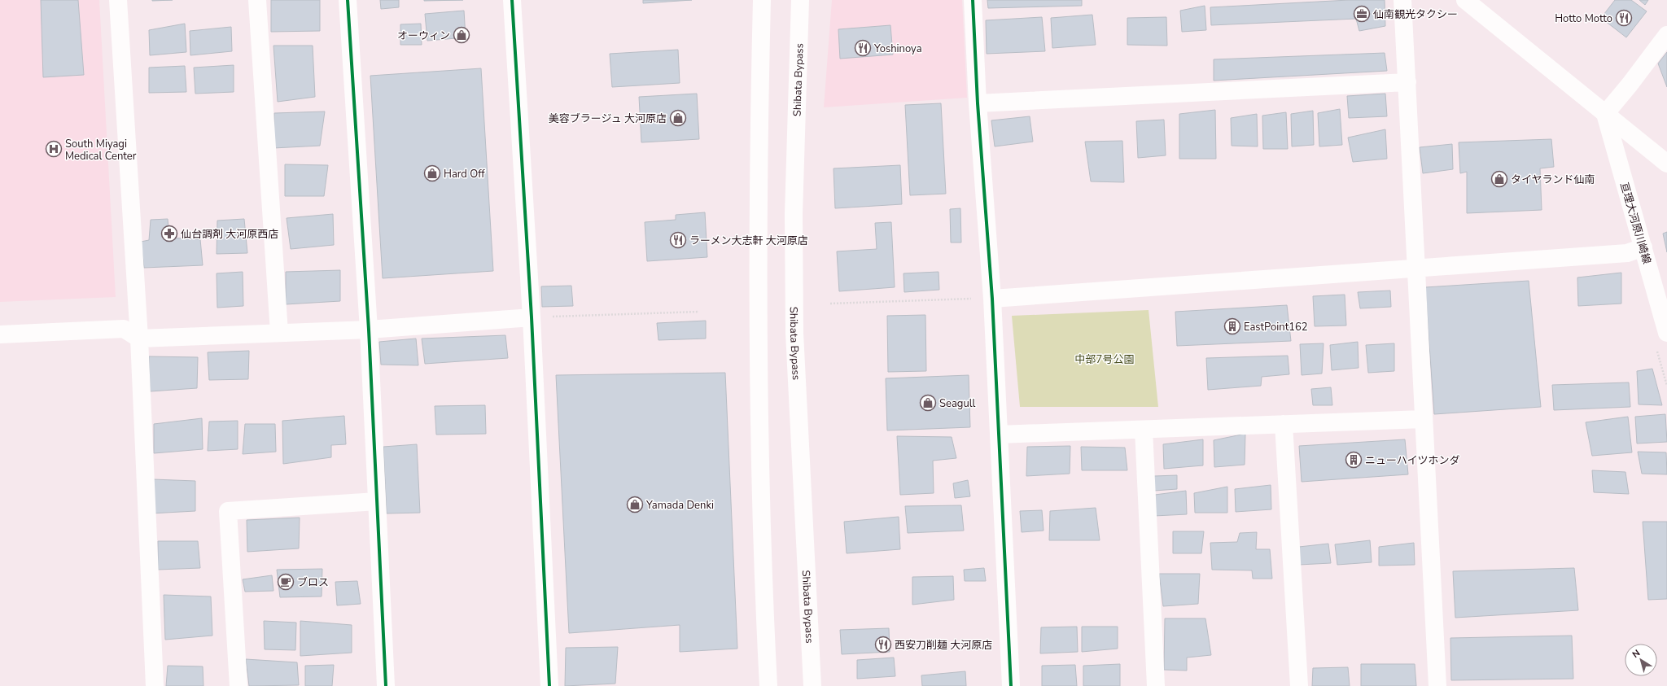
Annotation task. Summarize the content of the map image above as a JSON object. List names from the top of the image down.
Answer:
{
  "streets": {
    "main road": ["Shibata Bypass", "亘理大河原川崎線"]
  },
  "parks": ["中部7号公園"],
  "places": {
    "office": ["仙南観光タクシー"],
    "restaurant": [
      "Hotto Motto",
      "Yoshinoya",
      "ラーメン大志軒 大河原店",
      "西安刀削麺 大河原店"
    ],
    "shop": [
      "オーウィン",
      "美容ブラージュ 大河原店",
      "Hard Off",
      "タイヤランド仙南",
      "Seagull",
      "Yamada Denki"
    ],
    "hospital": ["South Miyagi Medical Center"],
    "pharmacy": ["仙台調剤 大河原西店"],
    "building": ["EastPoint162", "ニューハイツホンダ"],
    "cafe": ["ブロス"]
  },
  "north": "top left"
}
